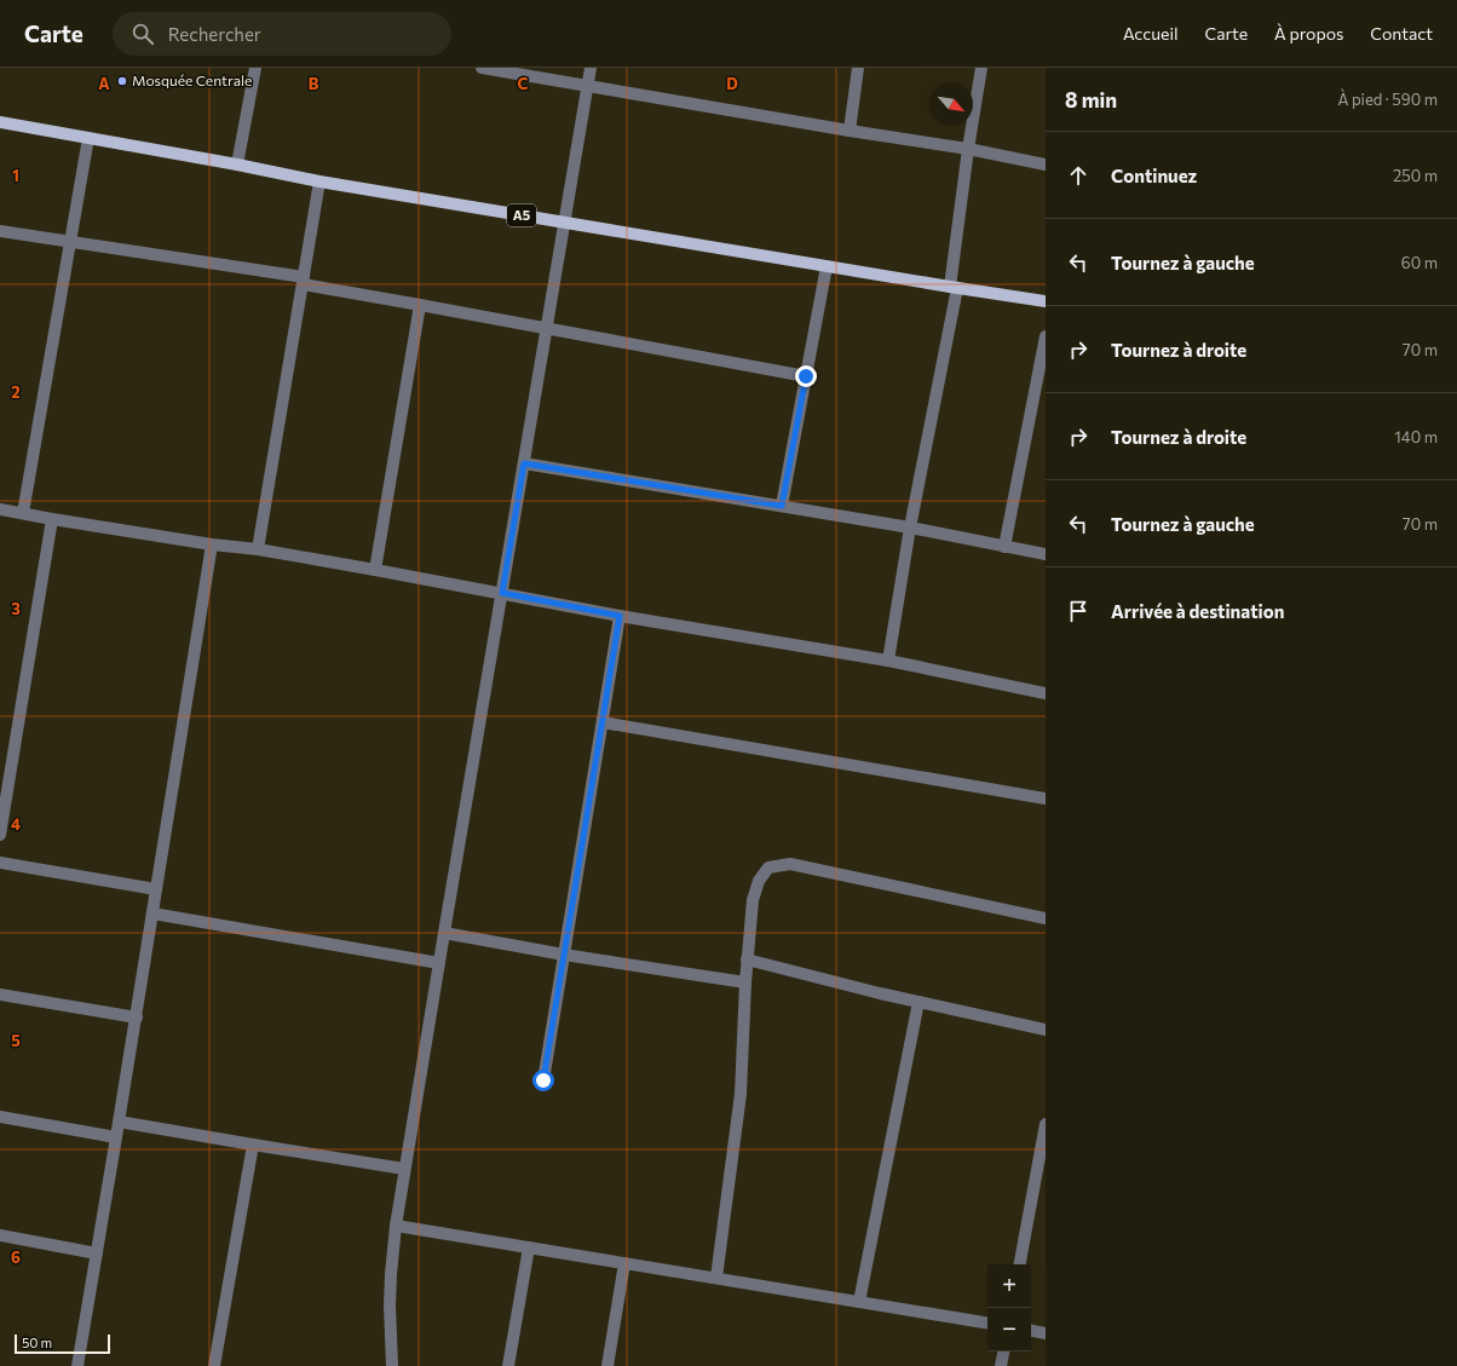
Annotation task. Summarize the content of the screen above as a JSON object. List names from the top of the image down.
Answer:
{
  "streets": {
    "main road": ["A5"]
  },
  "places": ["Mosquée Centrale"],
  "scale_bar": "50 m",
  "north": "bottom right",
  "page": {
    "header": "Carte",
    "search": "Rechercher",
    "nav": [
      "Accueil",
      "Carte",
      "À propos",
      "Contact"
    ],
    "heading": ["8 min", "À pied · 590 m"],
    "list": [
      ["Continuez", "250 m"],
      ["Tournez à gauche", "60 m"],
      ["Tournez à droite", "70 m"],
      ["Tournez à droite", "140 m"],
      ["Tournez à gauche", "70 m"],
      "Arrivée à destination"
    ],
    "map_buttons": ["+", "−"],
    "scale": "50 m"
  },
  "grid": {
    "columns": [
      "A",
      "B",
      "C",
      "D"
    ],
    "rows": [
      "1",
      "2",
      "3",
      "4",
      "5",
      "6"
    ]
  }
}
